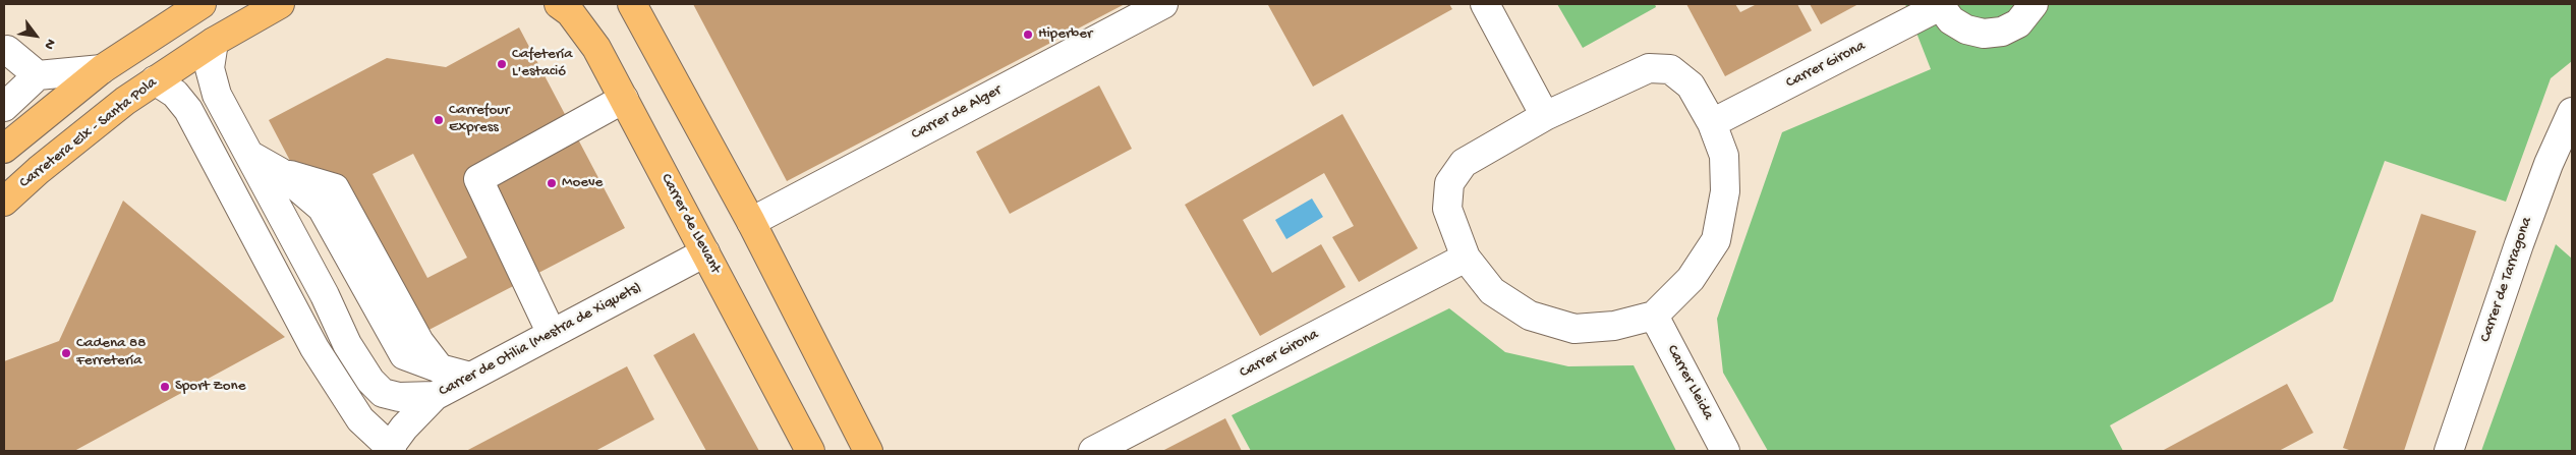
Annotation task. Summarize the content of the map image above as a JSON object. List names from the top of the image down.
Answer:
{
  "streets": {
    "main road": ["Carretera Elx - Santa Pola", "Carrer de Llevant"],
    "street": [
      "Carrer Girona",
      "Carrer de Alger",
      "Carrer de Tarragona",
      "Carrer de Otilia (Mestra de Xiquets)",
      "Carrer Lleida"
    ]
  },
  "crossings": [
    ["Carrer de Llevant", "Carrer de Otilia (Mestra de Xiquets)"]
  ],
  "places": [
    "Hiperber",
    "Cafetería L'estació",
    "Carrefour Express",
    "Moeve",
    "Cadena 88 Ferretería",
    "Sport Zone"
  ],
  "north": "bottom right"
}
